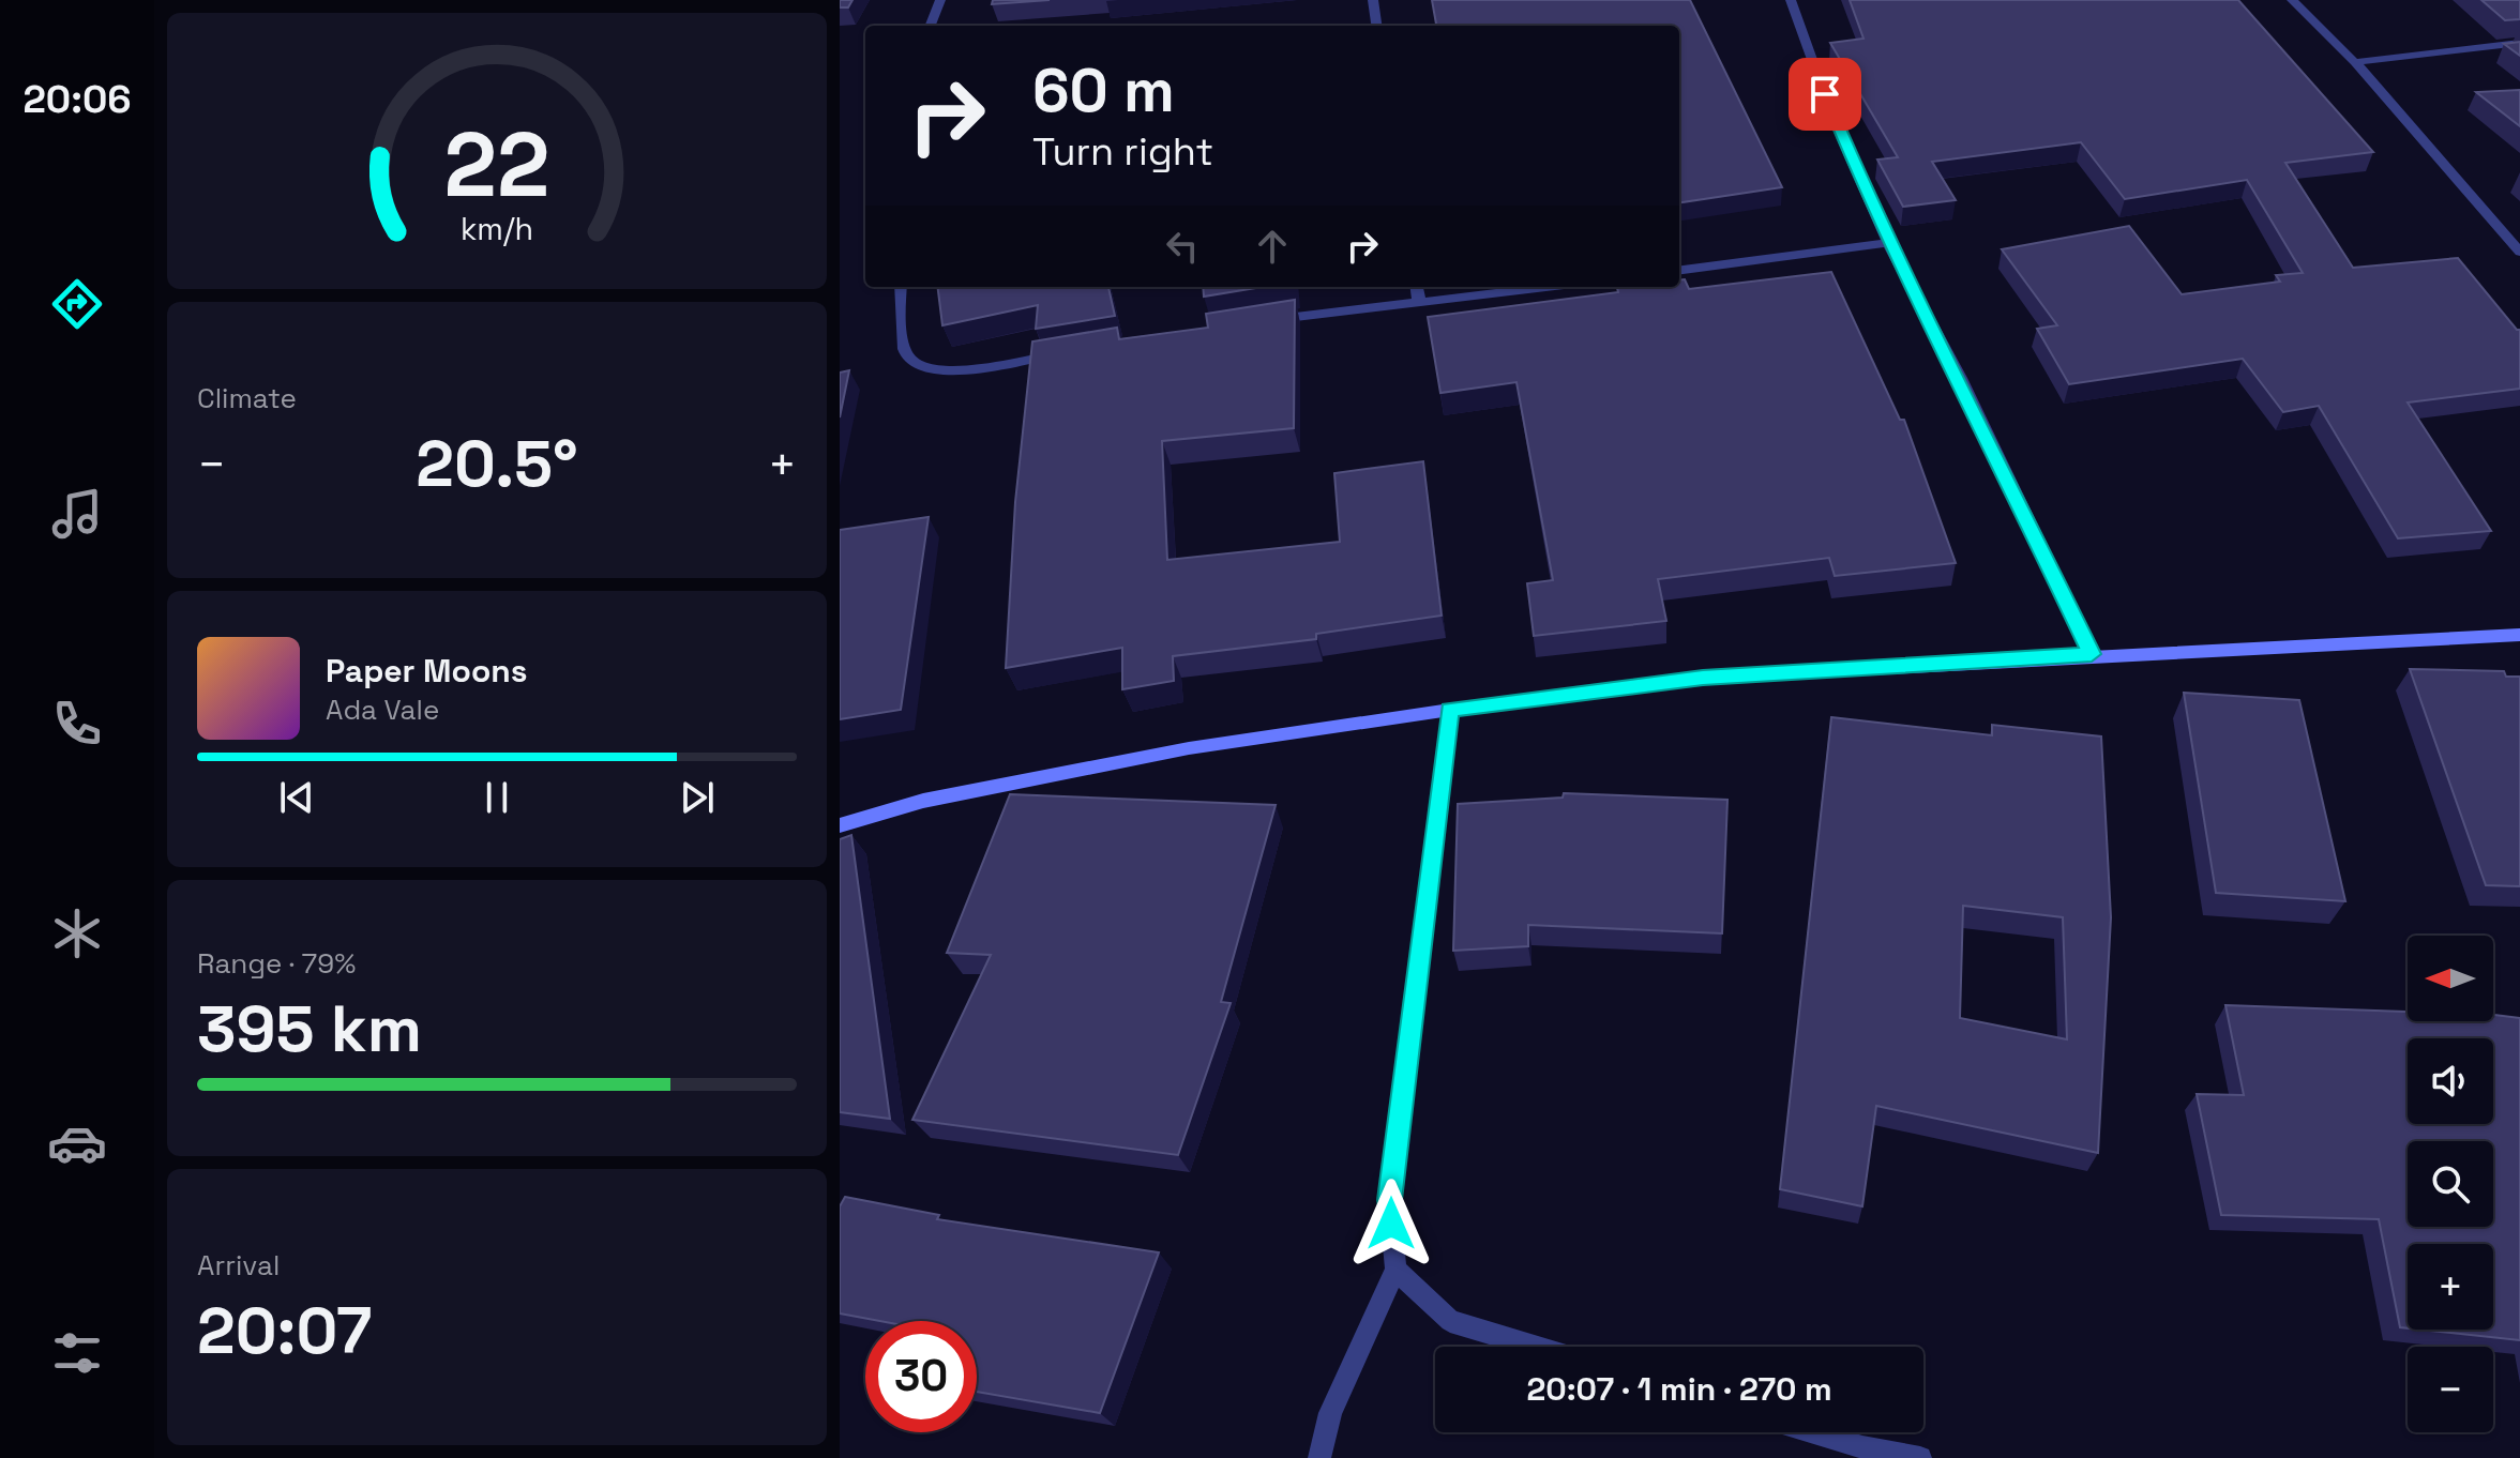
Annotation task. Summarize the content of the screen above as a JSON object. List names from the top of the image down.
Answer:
{
  "north": "left",
  "page": {
    "tabs": "20:06",
    "turn": ["60 m", "Turn right"],
    "tile": [
      "Climate",
      ["Range · 79%", "395 km"],
      ["Arrival", "20:07"]
    ],
    "heat": ["−", "20.5°", "+"],
    "song": ["Paper Moons", "Ada Vale"],
    "map_buttons": ["+", "−"],
    "limit": "30",
    "trip": "20:07 · 1 min · 270 m",
    "gauge": ["22", "km/h"]
  }
}
